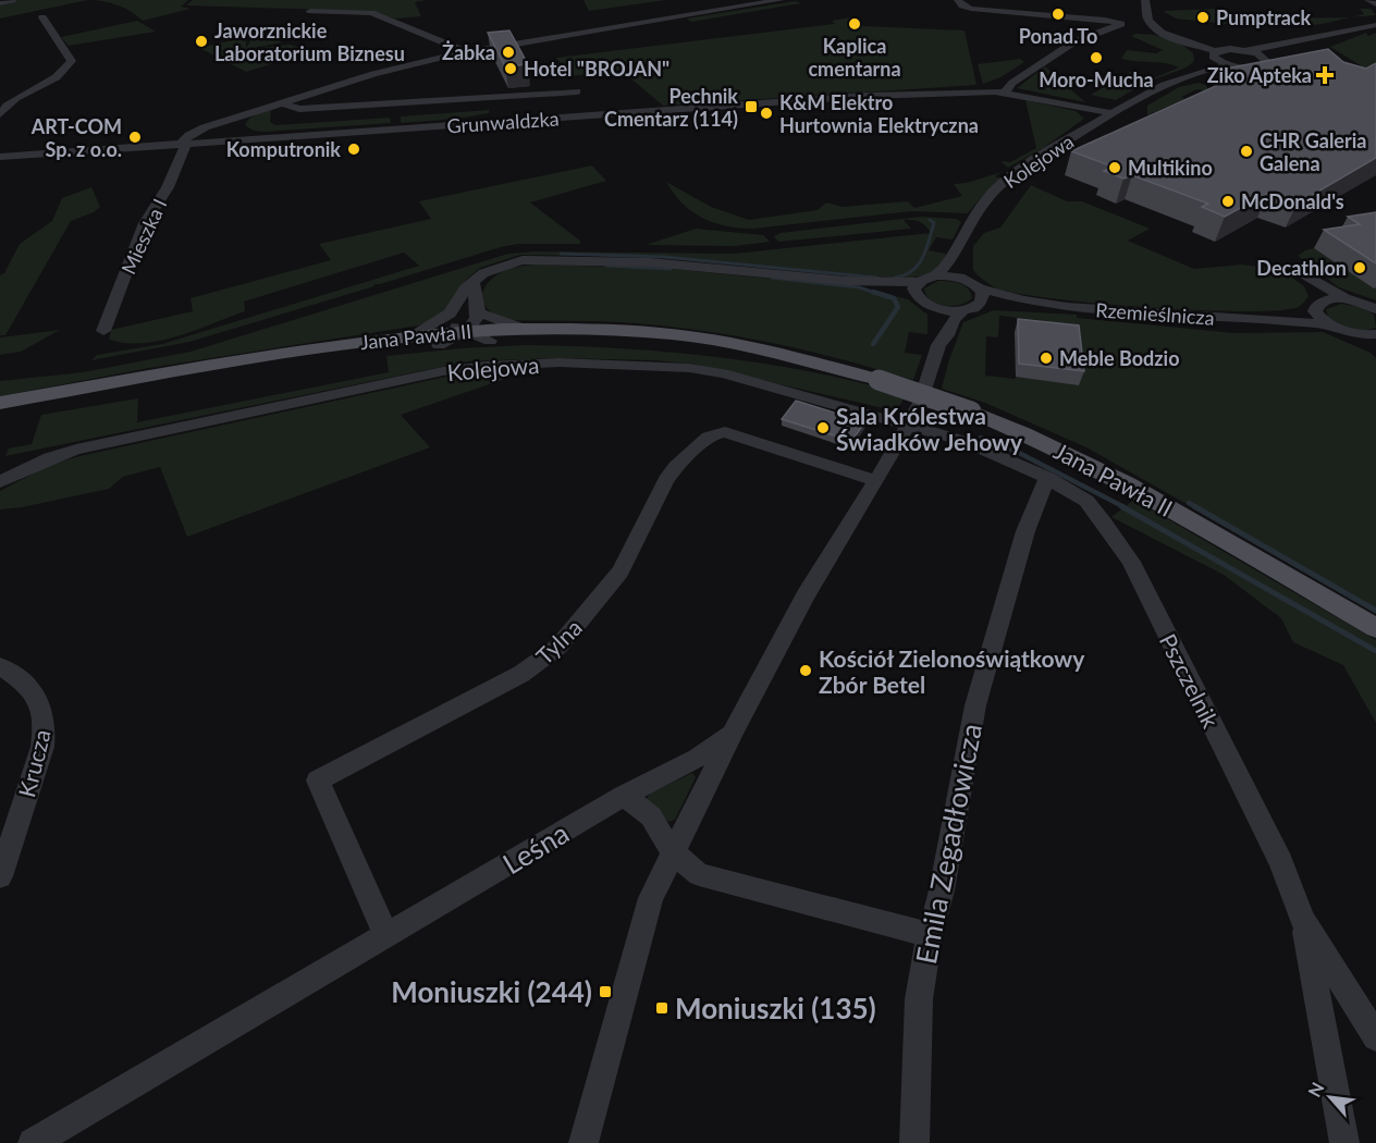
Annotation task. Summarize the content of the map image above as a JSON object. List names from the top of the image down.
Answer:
{
  "streets": {
    "main road": ["Jana Pawła II"],
    "street": [
      "Grunwaldzka",
      "Kolejowa",
      "Mieszka I",
      "Rzemieślnicza",
      "Tylna",
      "Pszczelnik",
      "Krucza",
      "Emila Zegadłowicza",
      "Leśna"
    ]
  },
  "crossings": [
    ["Grunwaldzka", "Kolejowa"],
    ["Grunwaldzka", "Mieszka I"],
    ["Kolejowa", "Rzemieślnicza"],
    ["Kolejowa", "Pszczelnik"],
    ["Kolejowa", "Leśna"],
    ["Tylna", "Leśna"],
    ["Pszczelnik", "Emila Zegadłowicza"],
    ["Pszczelnik", "Leśna"]
  ],
  "places": {
    "other": [
      "Ponad.To",
      "Pumptrack",
      "Kaplica cmentarna",
      "Jaworznickie Laboratorium Biznesu",
      "Żabka",
      "Moro-Mucha",
      "Hotel \"BROJAN\"",
      "K&M Elektro Hurtownia Elektryczna",
      "ART-COM Sp. z o.o.",
      "Komputronik",
      "CHR Galeria Galena",
      "Multikino",
      "McDonald's",
      "Decathlon",
      "Meble Bodzio",
      "Sala Królestwa Świadków Jehowy",
      "Kościół Zielonoświątkowy Zbór Betel"
    ],
    "health": ["Ziko Apteka"],
    "transit": ["Pechnik Cmentarz (114)", "Moniuszki (244)", "Moniuszki (135)"]
  },
  "north": "top left"
}
